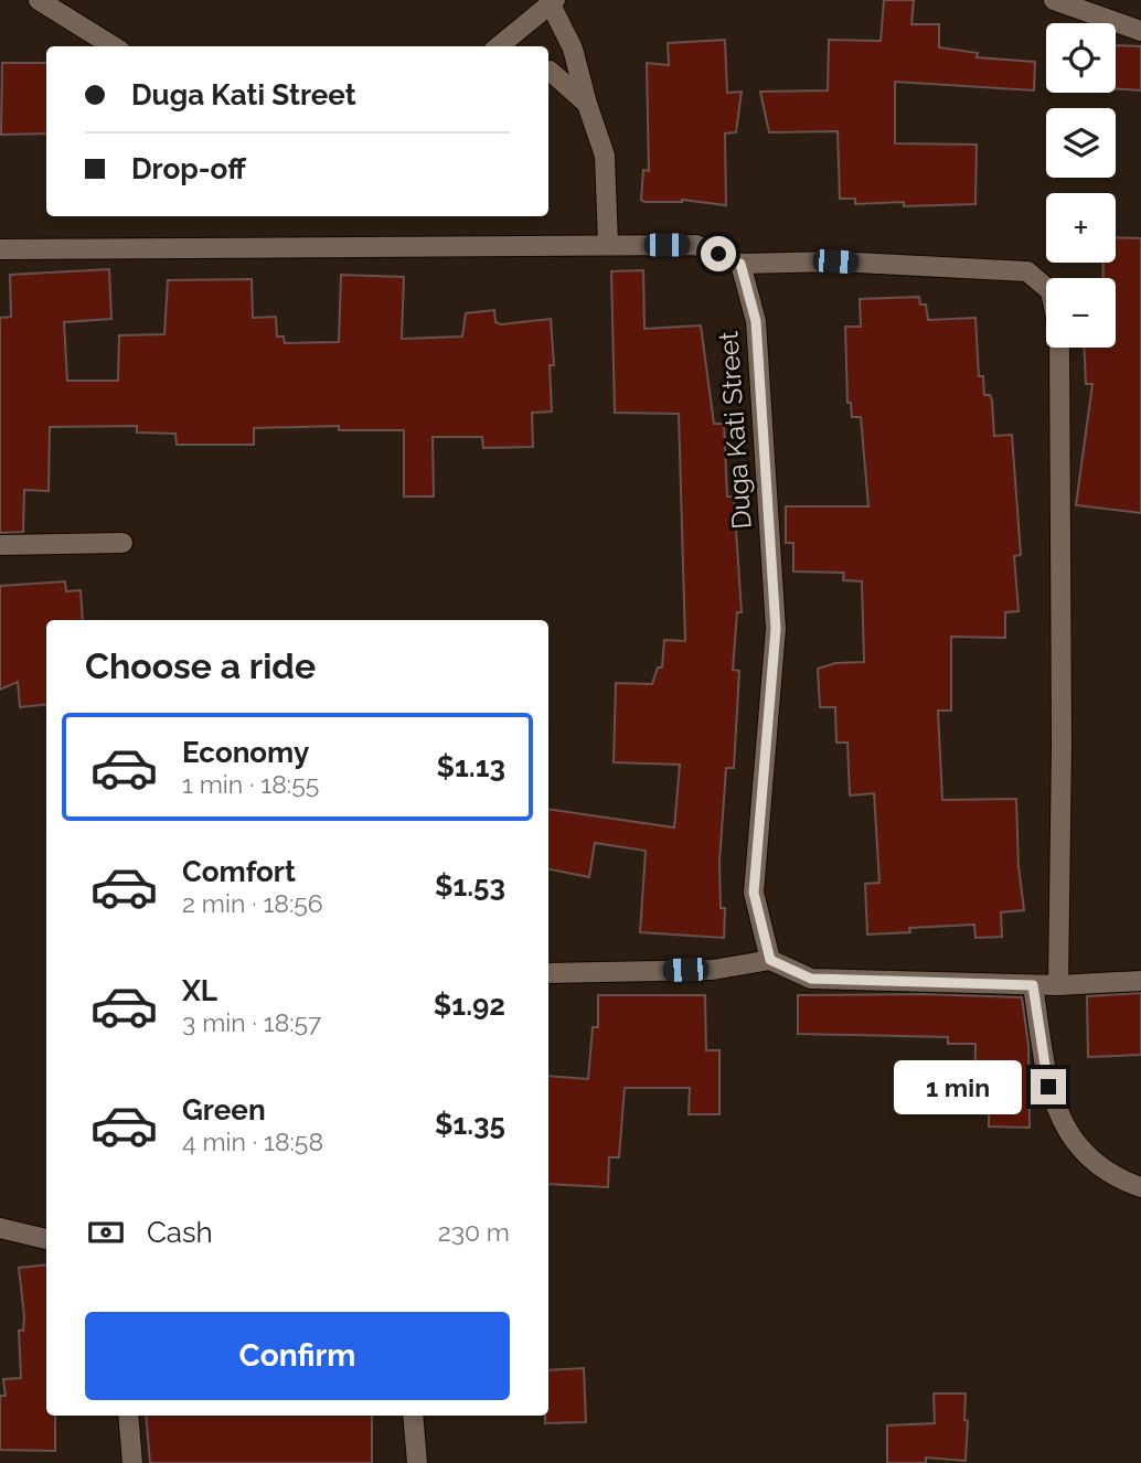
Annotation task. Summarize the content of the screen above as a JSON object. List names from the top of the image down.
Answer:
{
  "streets": {
    "street": ["Duga Kati Street"]
  },
  "page": {
    "map_buttons": ["+", "−"],
    "banner": ["Duga Kati Street", "Drop-off"],
    "heading": "Choose a ride",
    "list": [
      {
        "name": "Economy",
        "note": "1 min · 18:55",
        "value": "$1.13"
      },
      {
        "name": "Comfort",
        "note": "2 min · 18:56",
        "value": "$1.53"
      },
      {
        "name": "XL",
        "note": "3 min · 18:57",
        "value": "$1.92"
      },
      {
        "name": "Green",
        "note": "4 min · 18:58",
        "value": "$1.35"
      }
    ],
    "bubble": "1 min",
    "pay": ["Cash", "230 m"],
    "buttons": "Confirm"
  }
}
